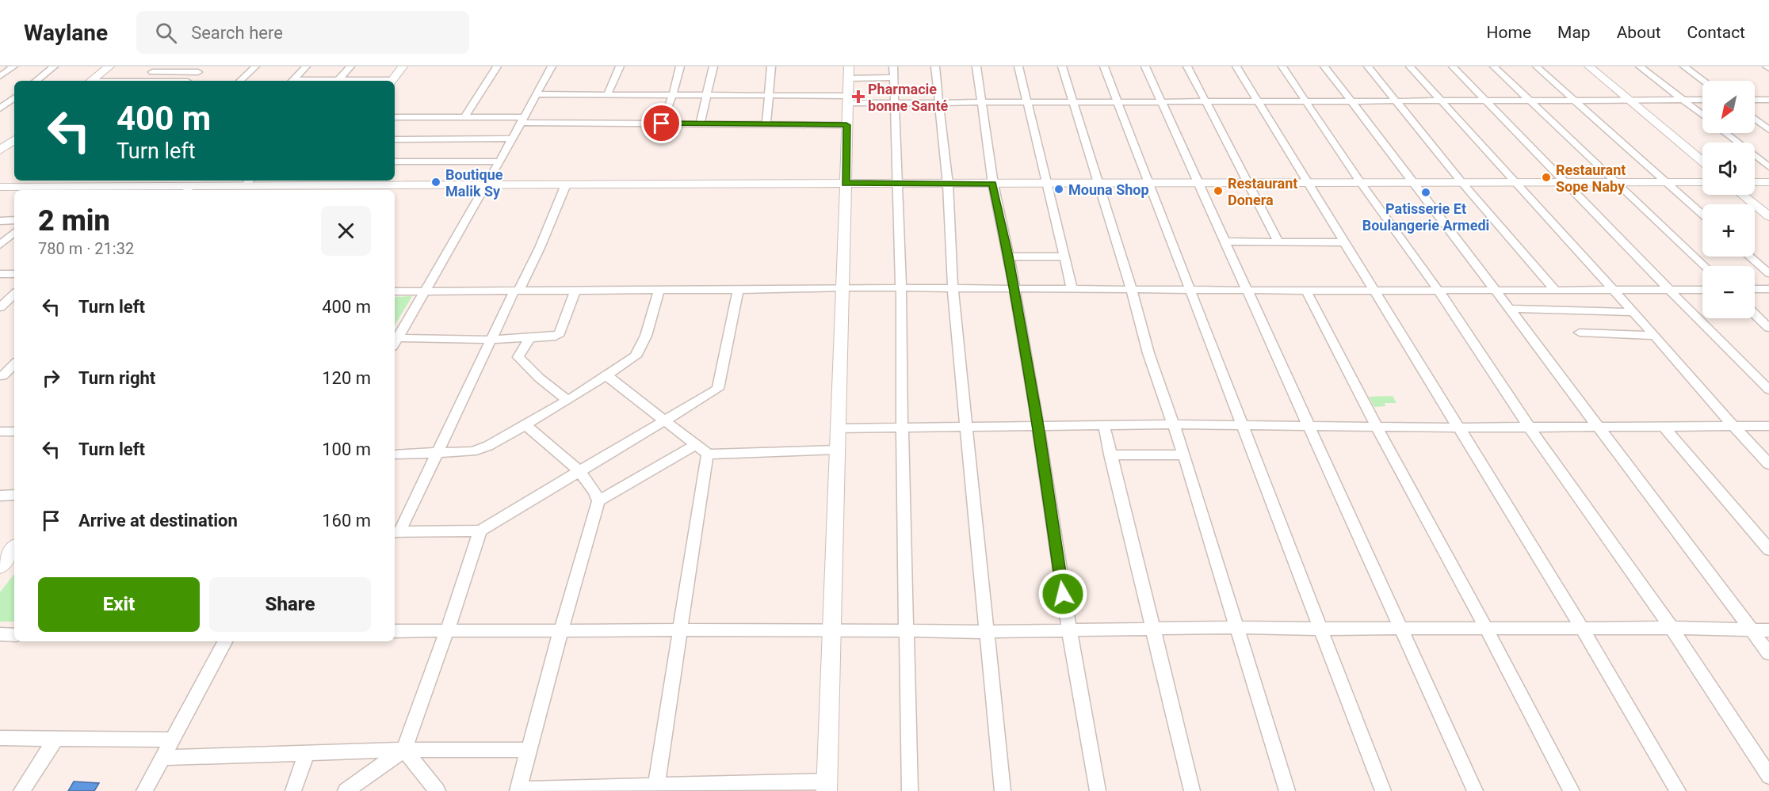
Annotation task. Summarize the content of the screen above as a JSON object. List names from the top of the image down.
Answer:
{
  "places": {
    "health": ["Pharmacie bonne Santé"],
    "other": [
      "Restaurant Sope Naby",
      "Boutique Malik Sy",
      "Mouna Shop",
      "Restaurant Donera",
      "Patisserie Et Boulangerie Armedi"
    ]
  },
  "north": "bottom left",
  "page": {
    "header": "Waylane",
    "search": "Search here",
    "nav": [
      "Home",
      "Map",
      "About",
      "Contact"
    ],
    "map_buttons": ["+", "−"],
    "turn": ["400 m", "Turn left"],
    "heading": ["2 min", "780 m · 21:32"],
    "list": [
      {
        "name": "Turn left",
        "value": "400 m"
      },
      {
        "name": "Turn right",
        "value": "120 m"
      },
      {
        "name": "Turn left",
        "value": "100 m"
      },
      {
        "name": "Arrive at destination",
        "value": "160 m"
      }
    ],
    "buttons": ["Exit", "Share"]
  }
}
